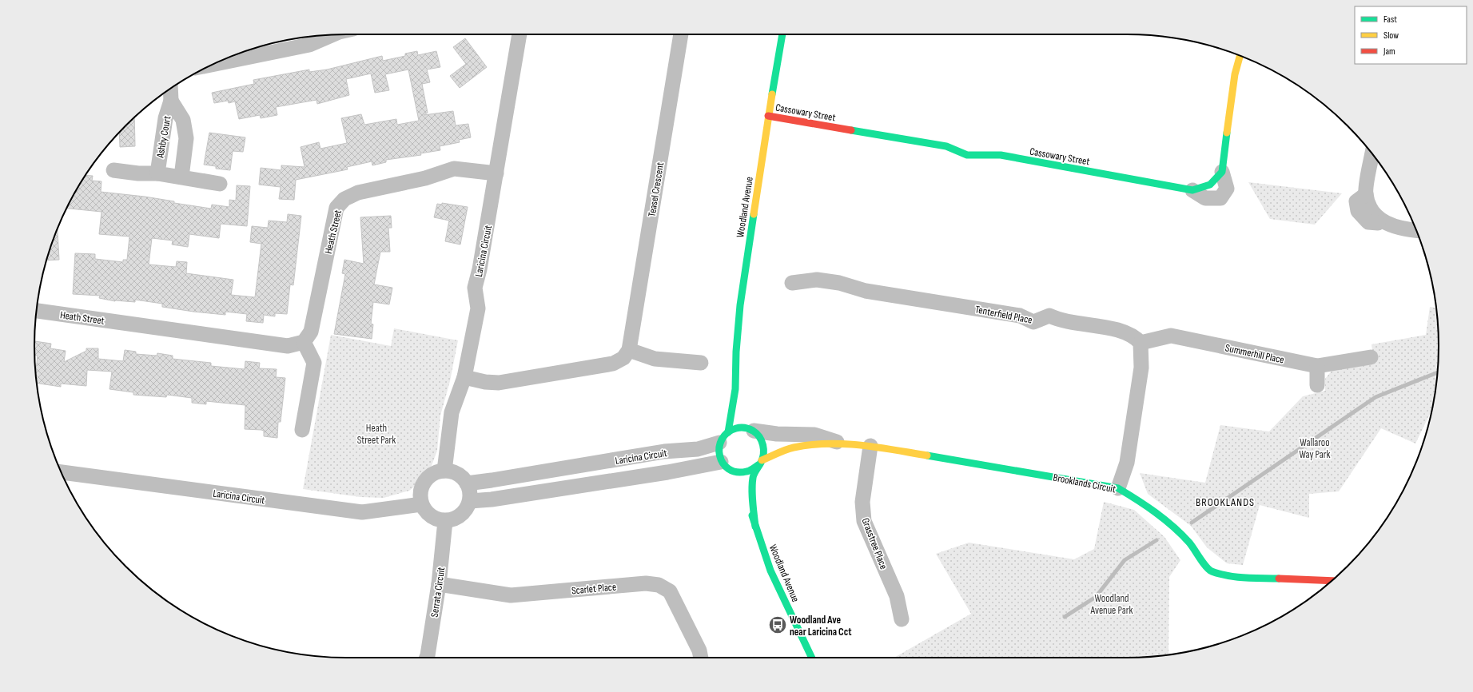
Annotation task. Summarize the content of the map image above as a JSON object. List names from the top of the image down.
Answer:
{
  "streets": {
    "street": [
      "Cassowary Street",
      "Ashby Court",
      "Teasel Crescent",
      "Woodland Avenue",
      "Heath Street",
      "Laricina Circuit",
      "Tenterfield Place",
      "Summerhill Place",
      "Brooklands Circuit",
      "Grasstree Place",
      "Scarlet Place",
      "Serrata Circuit"
    ]
  },
  "crossings": [
    ["Cassowary Street", "Woodland Avenue"],
    ["Woodland Avenue", "Laricina Circuit"],
    ["Woodland Avenue", "Brooklands Circuit"],
    ["Heath Street", "Laricina Circuit"],
    ["Laricina Circuit", "Brooklands Circuit"],
    ["Laricina Circuit", "Serrata Circuit"],
    ["Tenterfield Place", "Summerhill Place"],
    ["Brooklands Circuit", "Grasstree Place"],
    ["Scarlet Place", "Serrata Circuit"]
  ],
  "districts": ["BROOKLANDS"],
  "parks": ["Heath Street Park", "Wallaroo Way Park", "Woodland Avenue Park"],
  "places": {
    "bus stop": ["Woodland Ave near Laricina Cct"]
  },
  "legend": ["Fast", "Slow", "Jam"]
}
